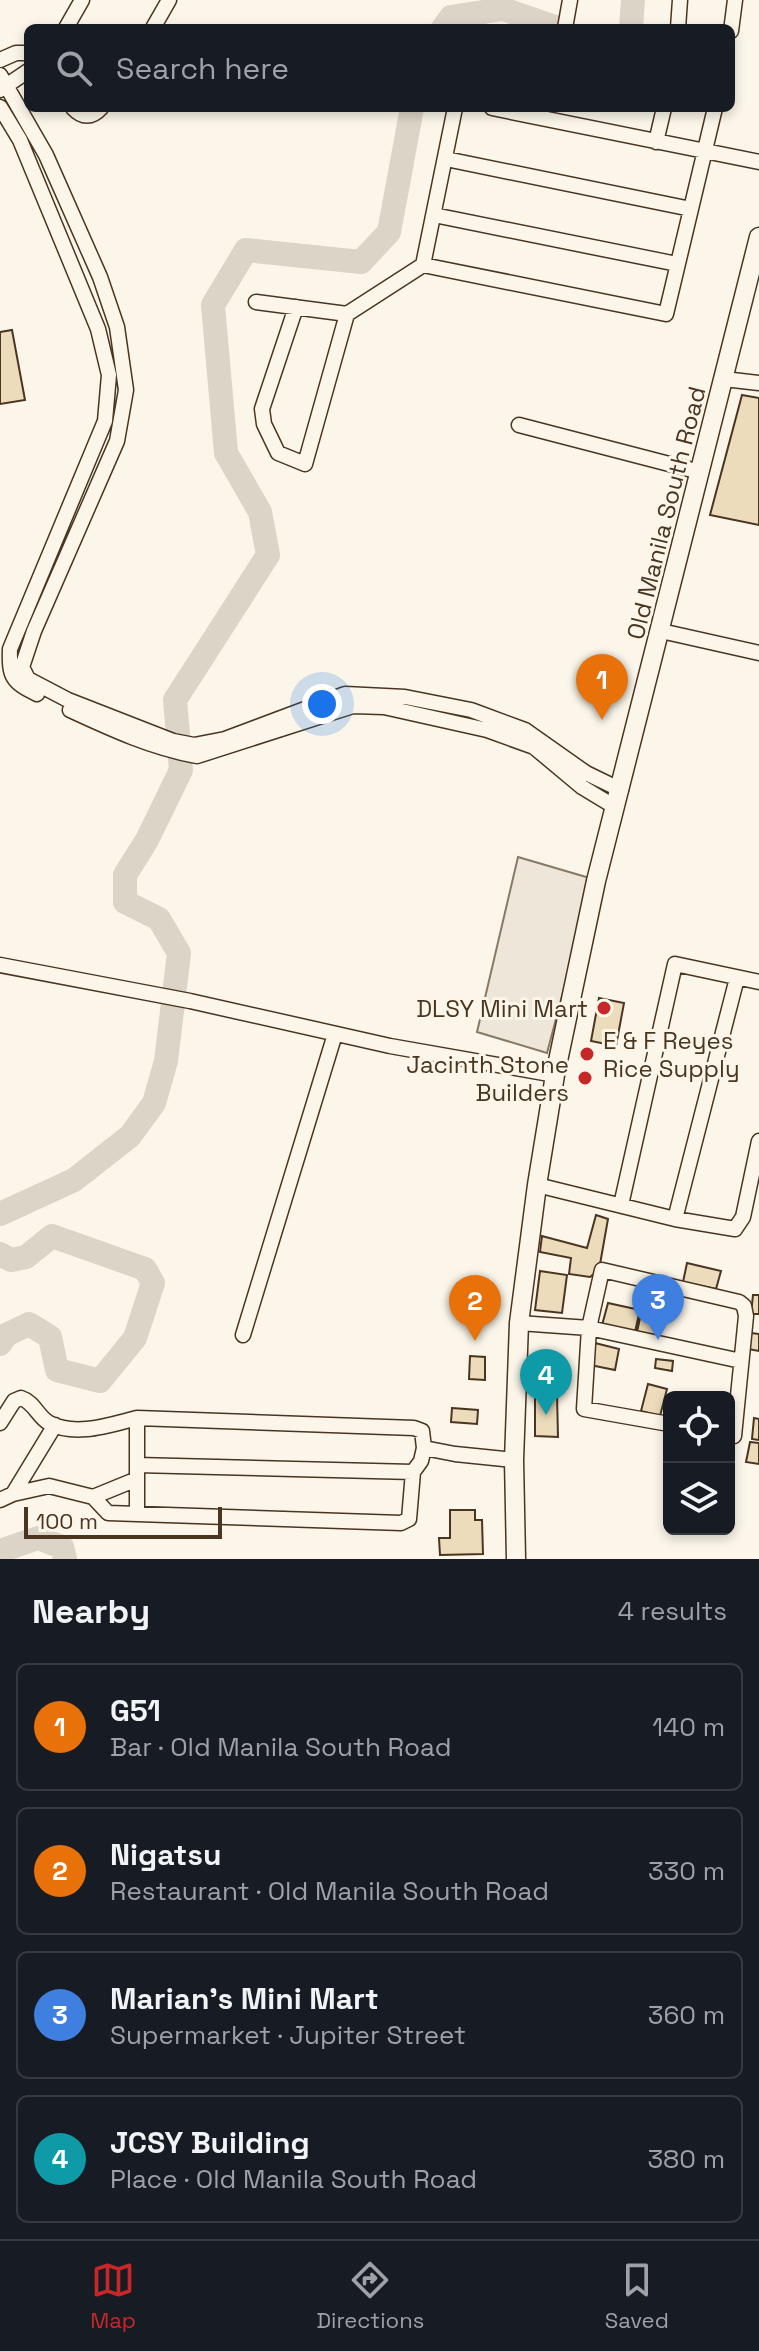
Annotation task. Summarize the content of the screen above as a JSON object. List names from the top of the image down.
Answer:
{
  "streets": {
    "main road": ["Old Manila South Road"]
  },
  "places": ["DLSY Mini Mart", "E & F Reyes Rice Supply", "Jacinth Stone Builders"],
  "scale_bar": "100 m",
  "page": {
    "search": "Search here",
    "pins": [
      "1",
      "3",
      "2",
      "4"
    ],
    "scale": "100 m",
    "heading": ["Nearby", "4 results"],
    "list": [
      {
        "mark": "1",
        "name": "G51",
        "note": "Bar · Old Manila South Road",
        "value": "140 m"
      },
      {
        "mark": "2",
        "name": "Nigatsu",
        "note": "Restaurant · Old Manila South Road",
        "value": "330 m"
      },
      {
        "mark": "3",
        "name": "Marian's Mini Mart",
        "note": "Supermarket · Jupiter Street",
        "value": "360 m"
      },
      {
        "mark": "4",
        "name": "JCSY Building",
        "note": "Place · Old Manila South Road",
        "value": "380 m"
      }
    ],
    "nav": ["Map", "Directions", "Saved"]
  }
}
